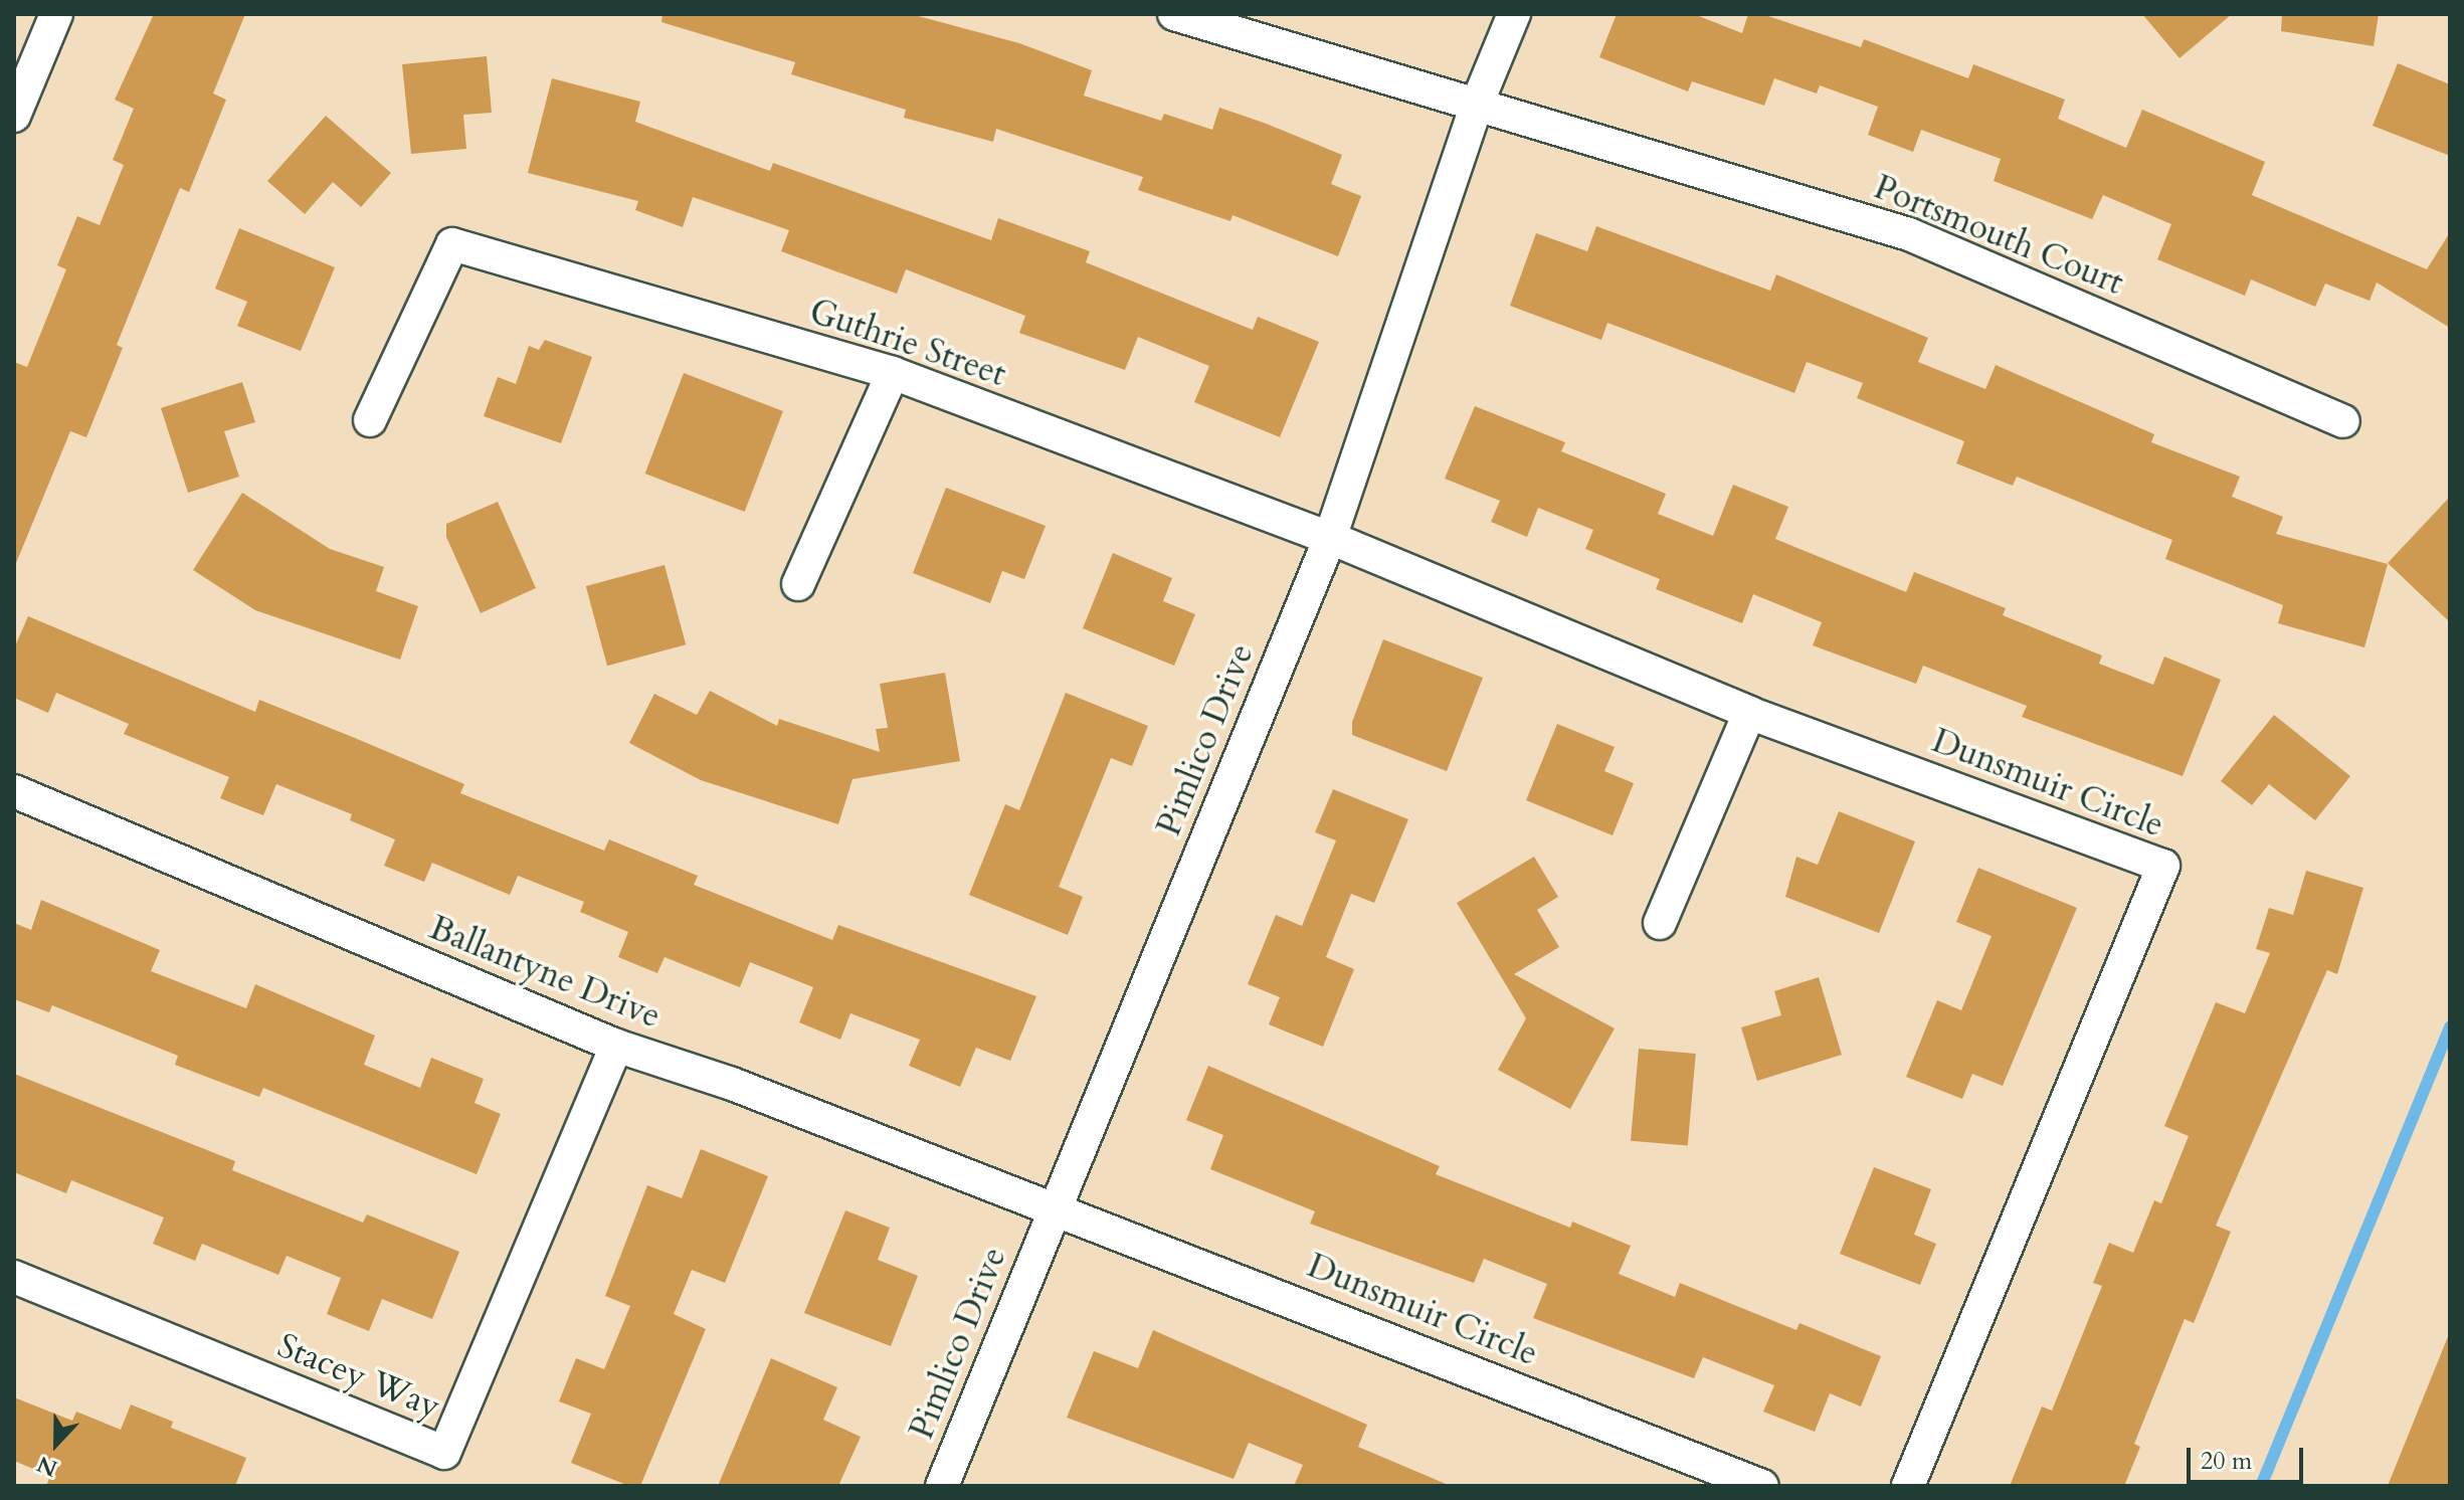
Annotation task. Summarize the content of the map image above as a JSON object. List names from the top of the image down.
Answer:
{
  "streets": {
    "street": [
      "Portsmouth Court",
      "Guthrie Street",
      "Pimlico Drive",
      "Dunsmuir Circle",
      "Ballantyne Drive",
      "Stacey Way"
    ]
  },
  "crossings": [
    ["Portsmouth Court", "Pimlico Drive"],
    ["Guthrie Street", "Pimlico Drive"],
    ["Guthrie Street", "Dunsmuir Circle"],
    ["Pimlico Drive", "Dunsmuir Circle"],
    ["Pimlico Drive", "Ballantyne Drive"],
    ["Dunsmuir Circle", "Ballantyne Drive"],
    ["Ballantyne Drive", "Stacey Way"]
  ],
  "scale_bar": "20 m",
  "north": "bottom"
}
